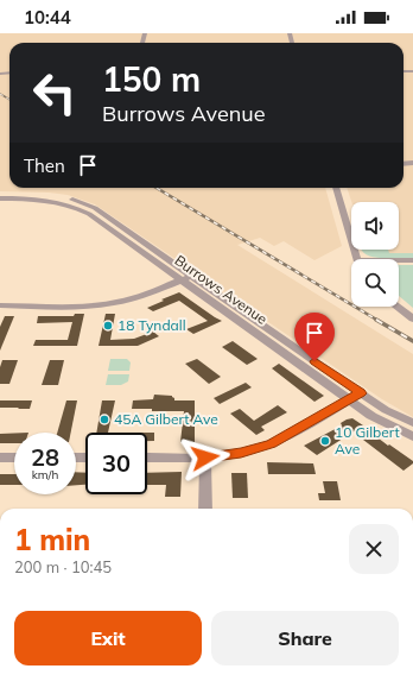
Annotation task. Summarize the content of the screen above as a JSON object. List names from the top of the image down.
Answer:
{
  "streets": {
    "street": ["Burrows Avenue"]
  },
  "places": ["18 Tyndall", "45A Gilbert Ave", "10 Gilbert Ave"],
  "page": {
    "status": "10:44",
    "turn": ["150 m", "Burrows Avenue"],
    "then": "Then",
    "speed": "28 km/h",
    "limit": "30",
    "heading": ["1 min", "200 m · 10:45"],
    "buttons": ["Exit", "Share"]
  }
}
